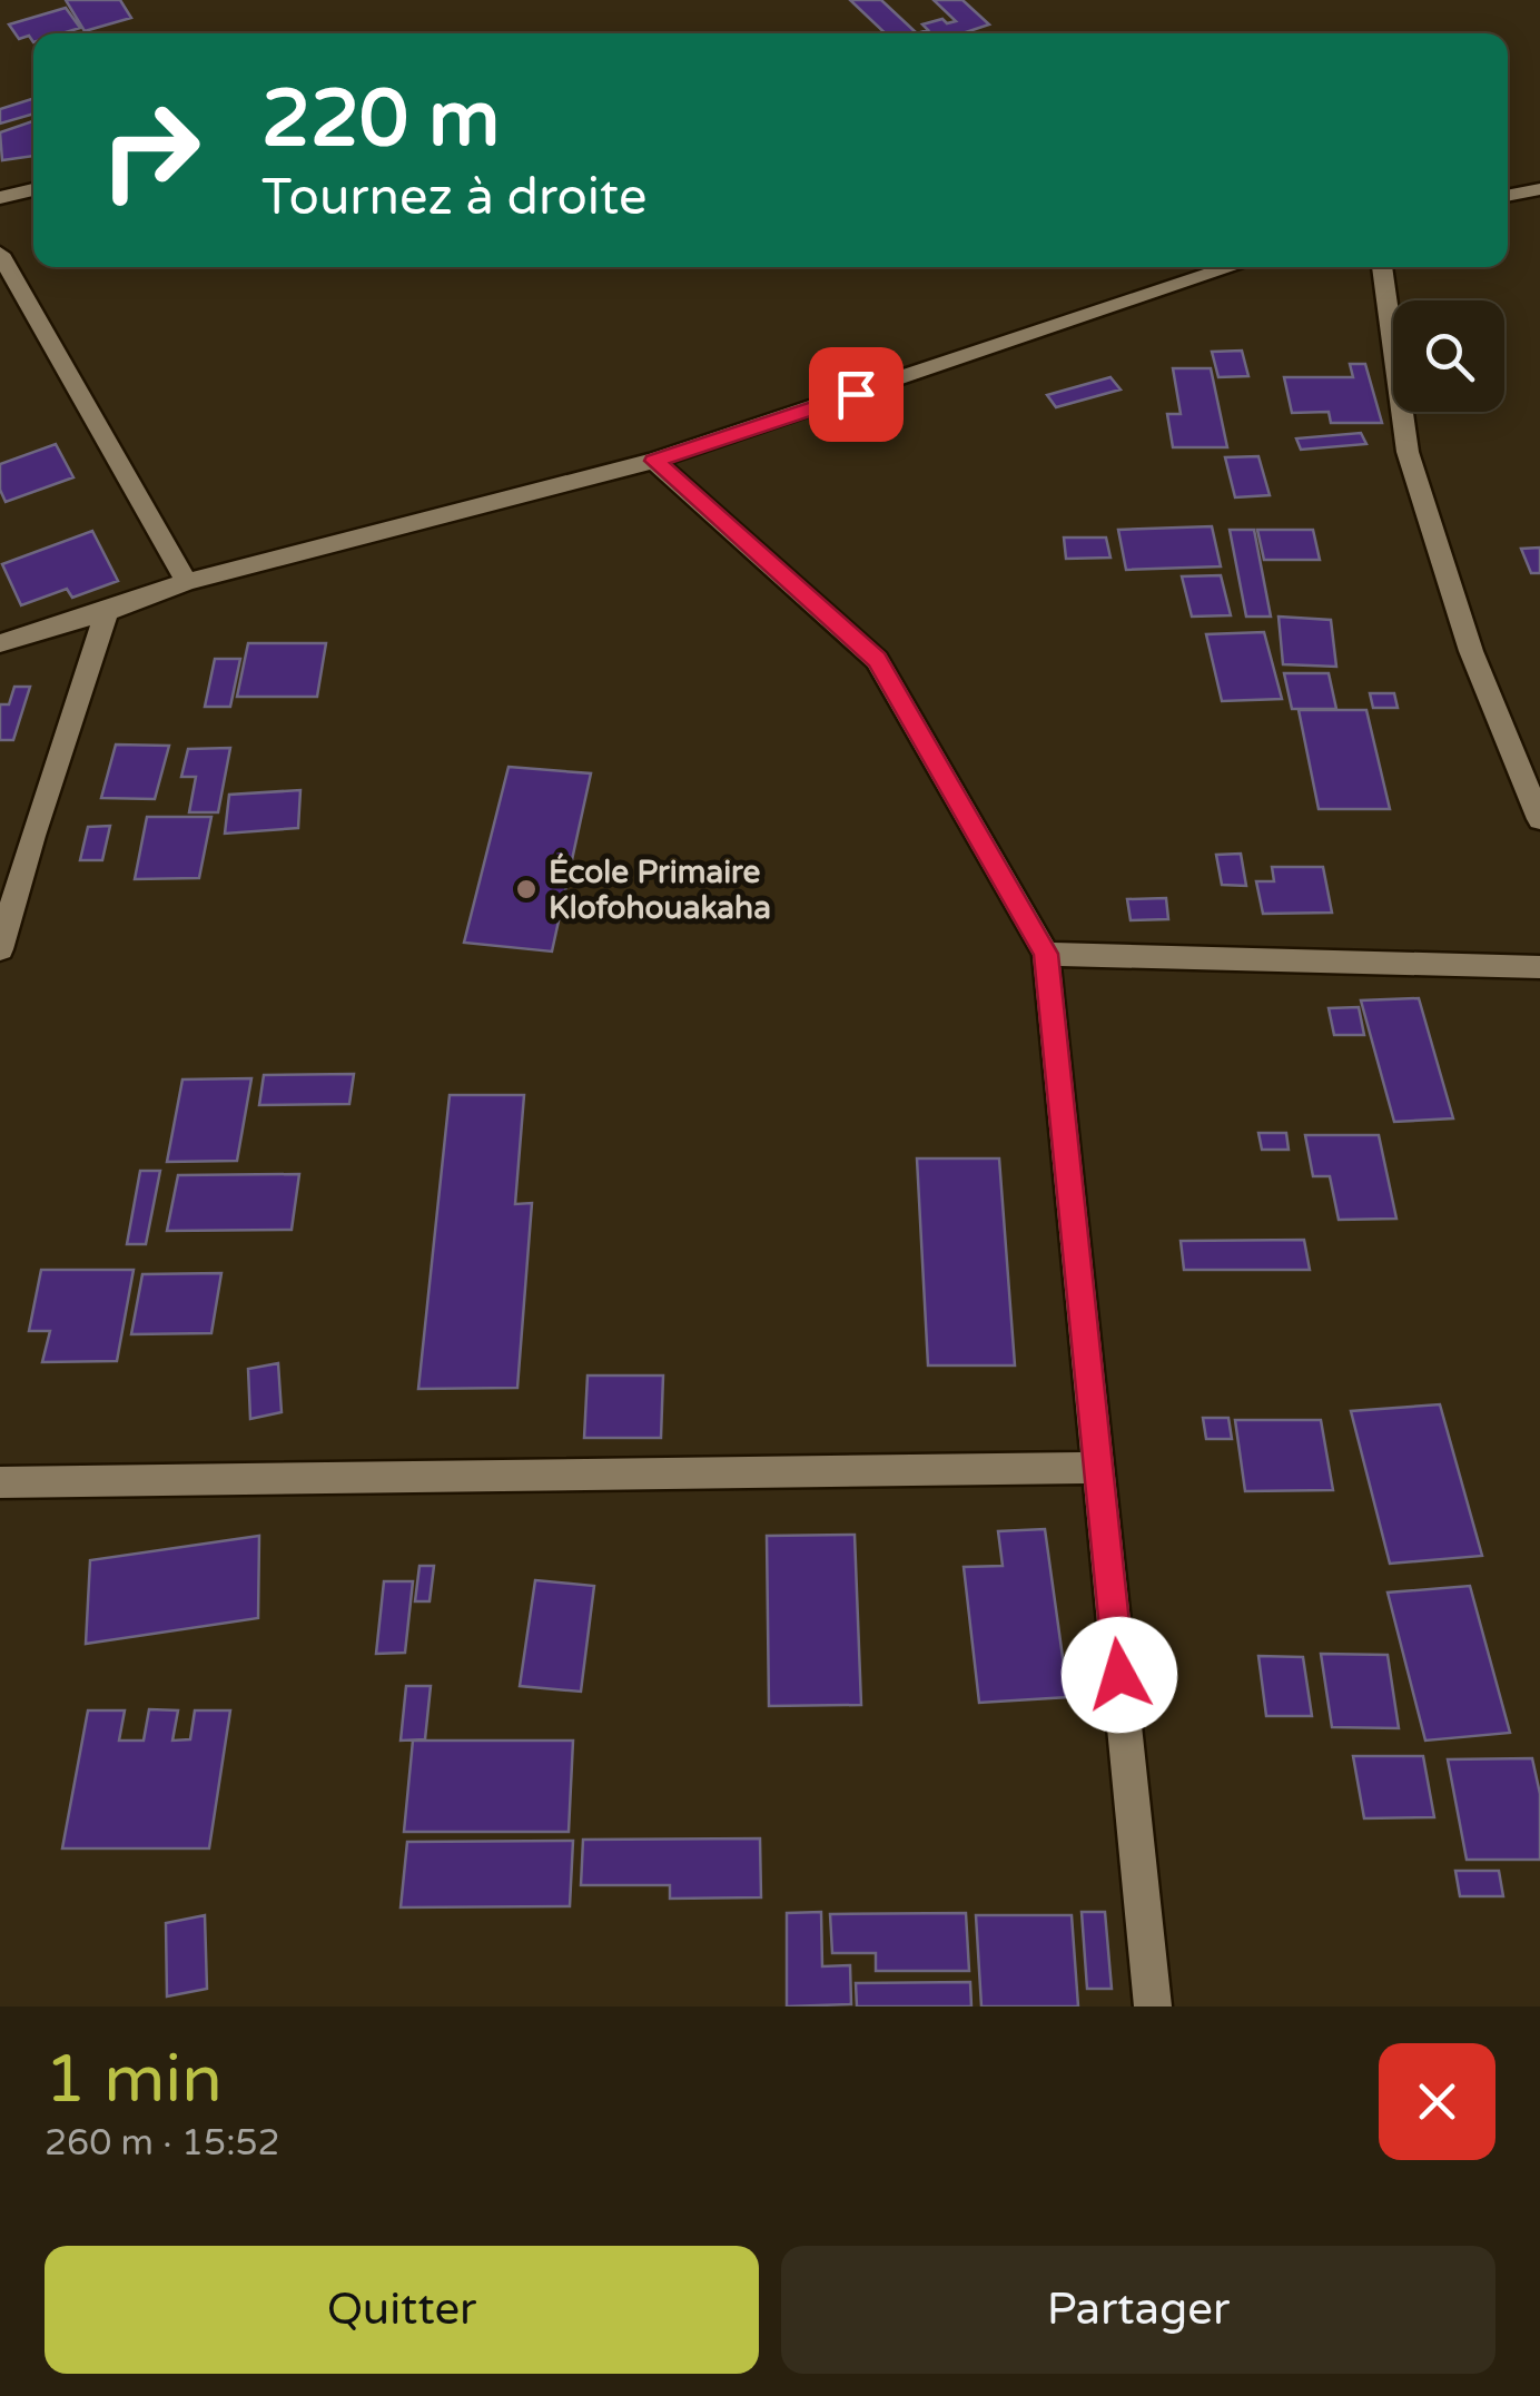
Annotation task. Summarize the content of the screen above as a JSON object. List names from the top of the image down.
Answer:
{
  "places": ["École Primaire Klofohouakaha"],
  "page": {
    "turn": ["220 m", "Tournez à droite"],
    "heading": ["1 min", "260 m · 15:52"],
    "buttons": ["Quitter", "Partager"]
  }
}
